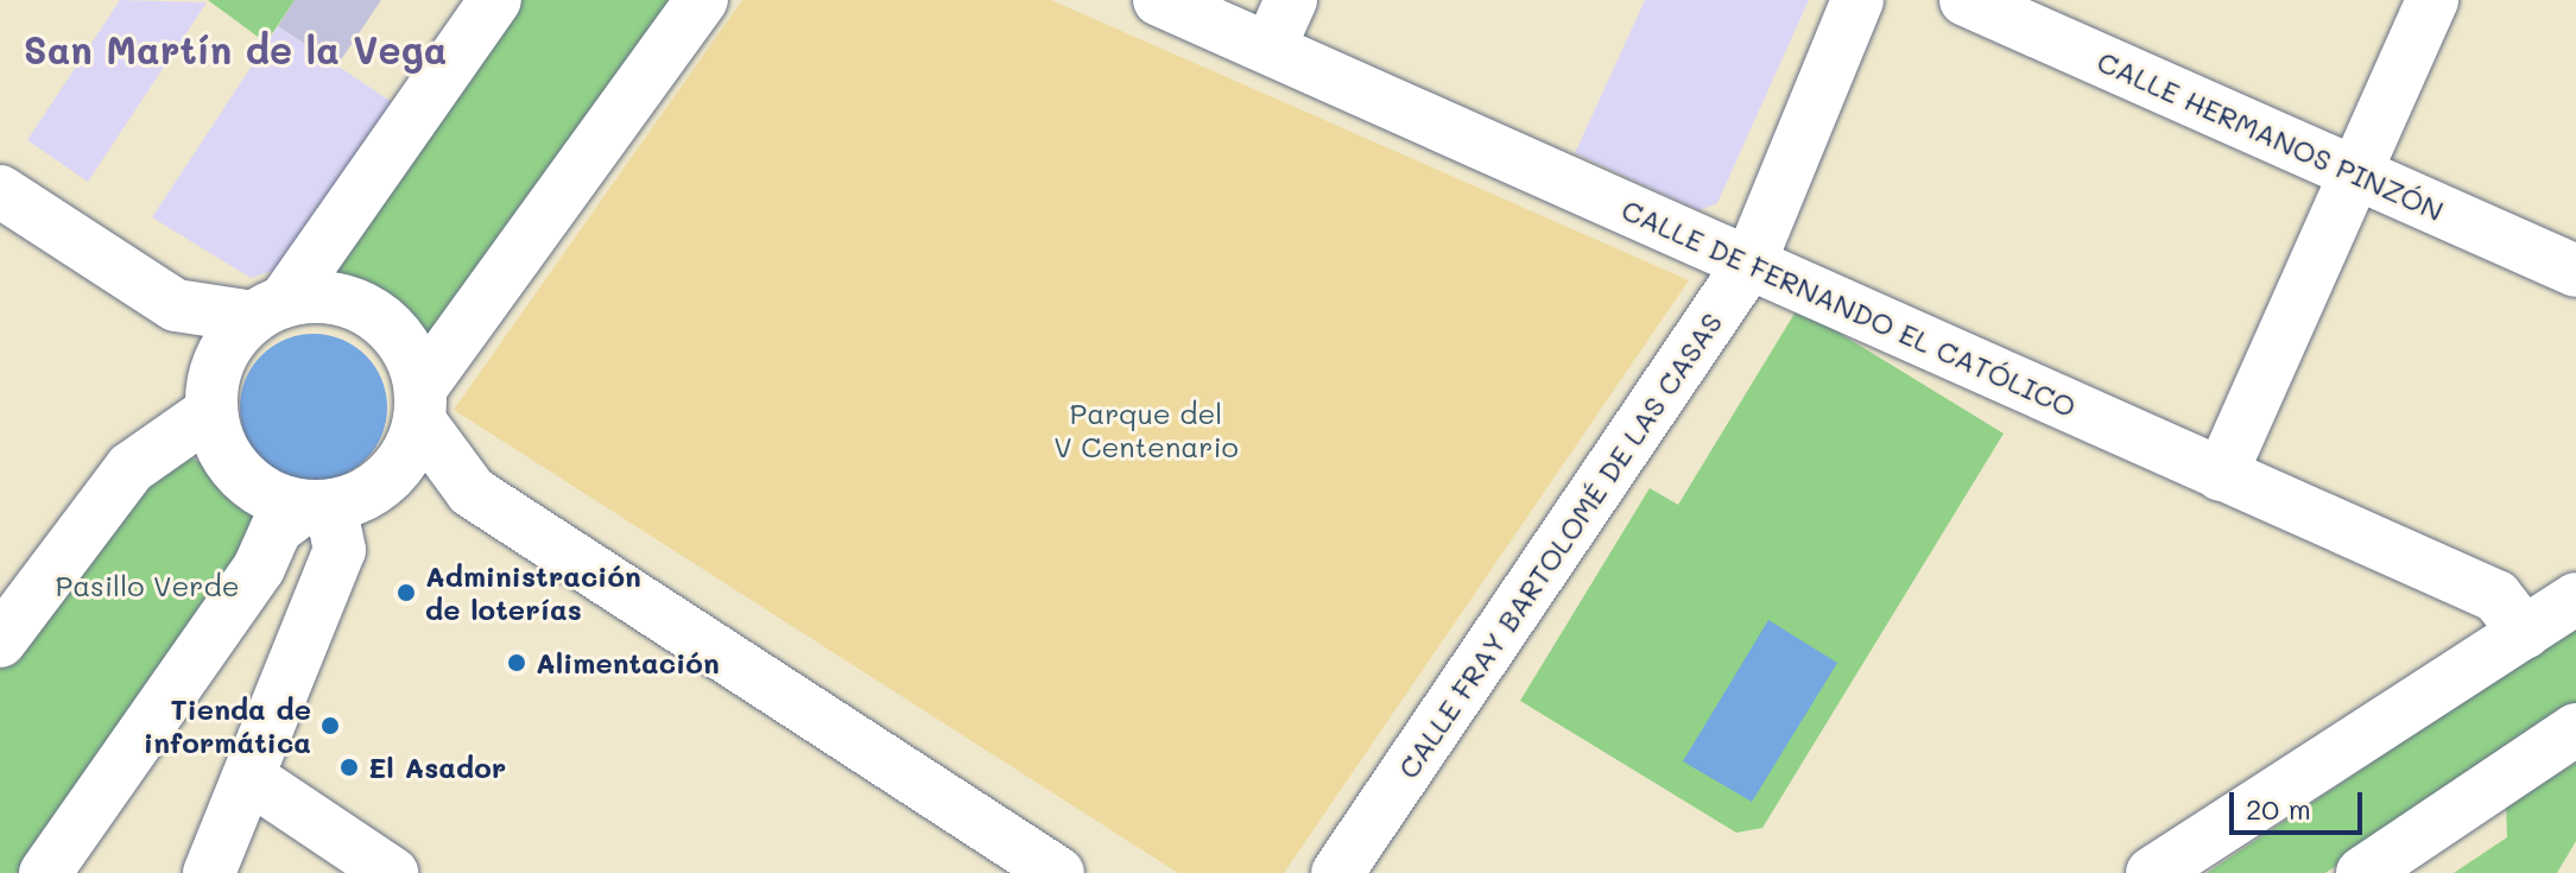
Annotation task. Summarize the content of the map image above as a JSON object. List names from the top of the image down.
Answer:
{
  "streets": {
    "street": ["CALLE HERMANOS PINZÓN", "CALLE DE FERNANDO EL CATÓLICO", "CALLE FRAY BARTOLOMÉ DE LAS CASAS"]
  },
  "crossings": [
    ["CALLE DE FERNANDO EL CATÓLICO", "CALLE FRAY BARTOLOMÉ DE LAS CASAS"]
  ],
  "districts": ["San Martín de la Vega"],
  "parks": ["Parque del V Centenario", "Pasillo Verde"],
  "places": [
    "Administración de loterías",
    "Alimentación",
    "Tienda de informática",
    "El Asador"
  ],
  "scale_bar": "20 m"
}
